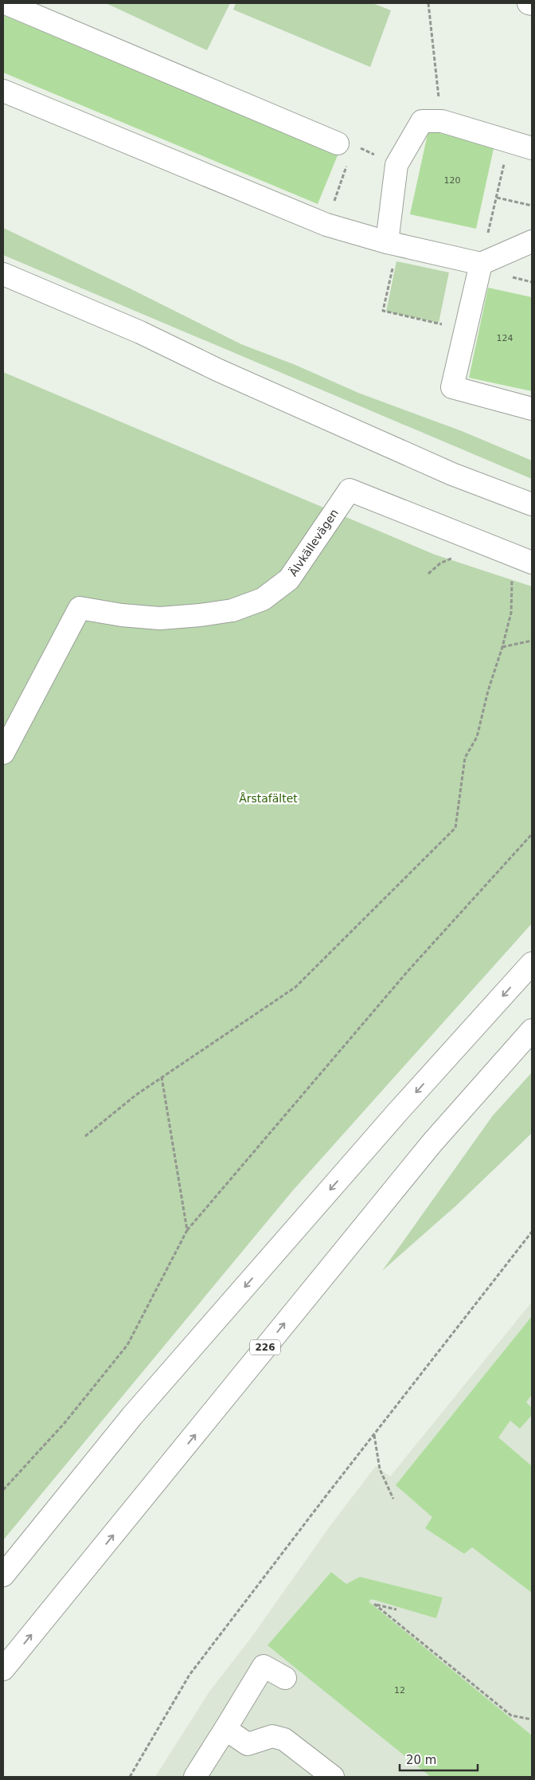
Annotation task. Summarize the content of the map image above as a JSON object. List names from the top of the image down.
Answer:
{
  "streets": {
    "main road": ["Älvkällevägen", "226"]
  },
  "parks": ["Årstafältet"],
  "house_numbers": ["120", "124", "12"],
  "scale_bar": "20 m"
}
